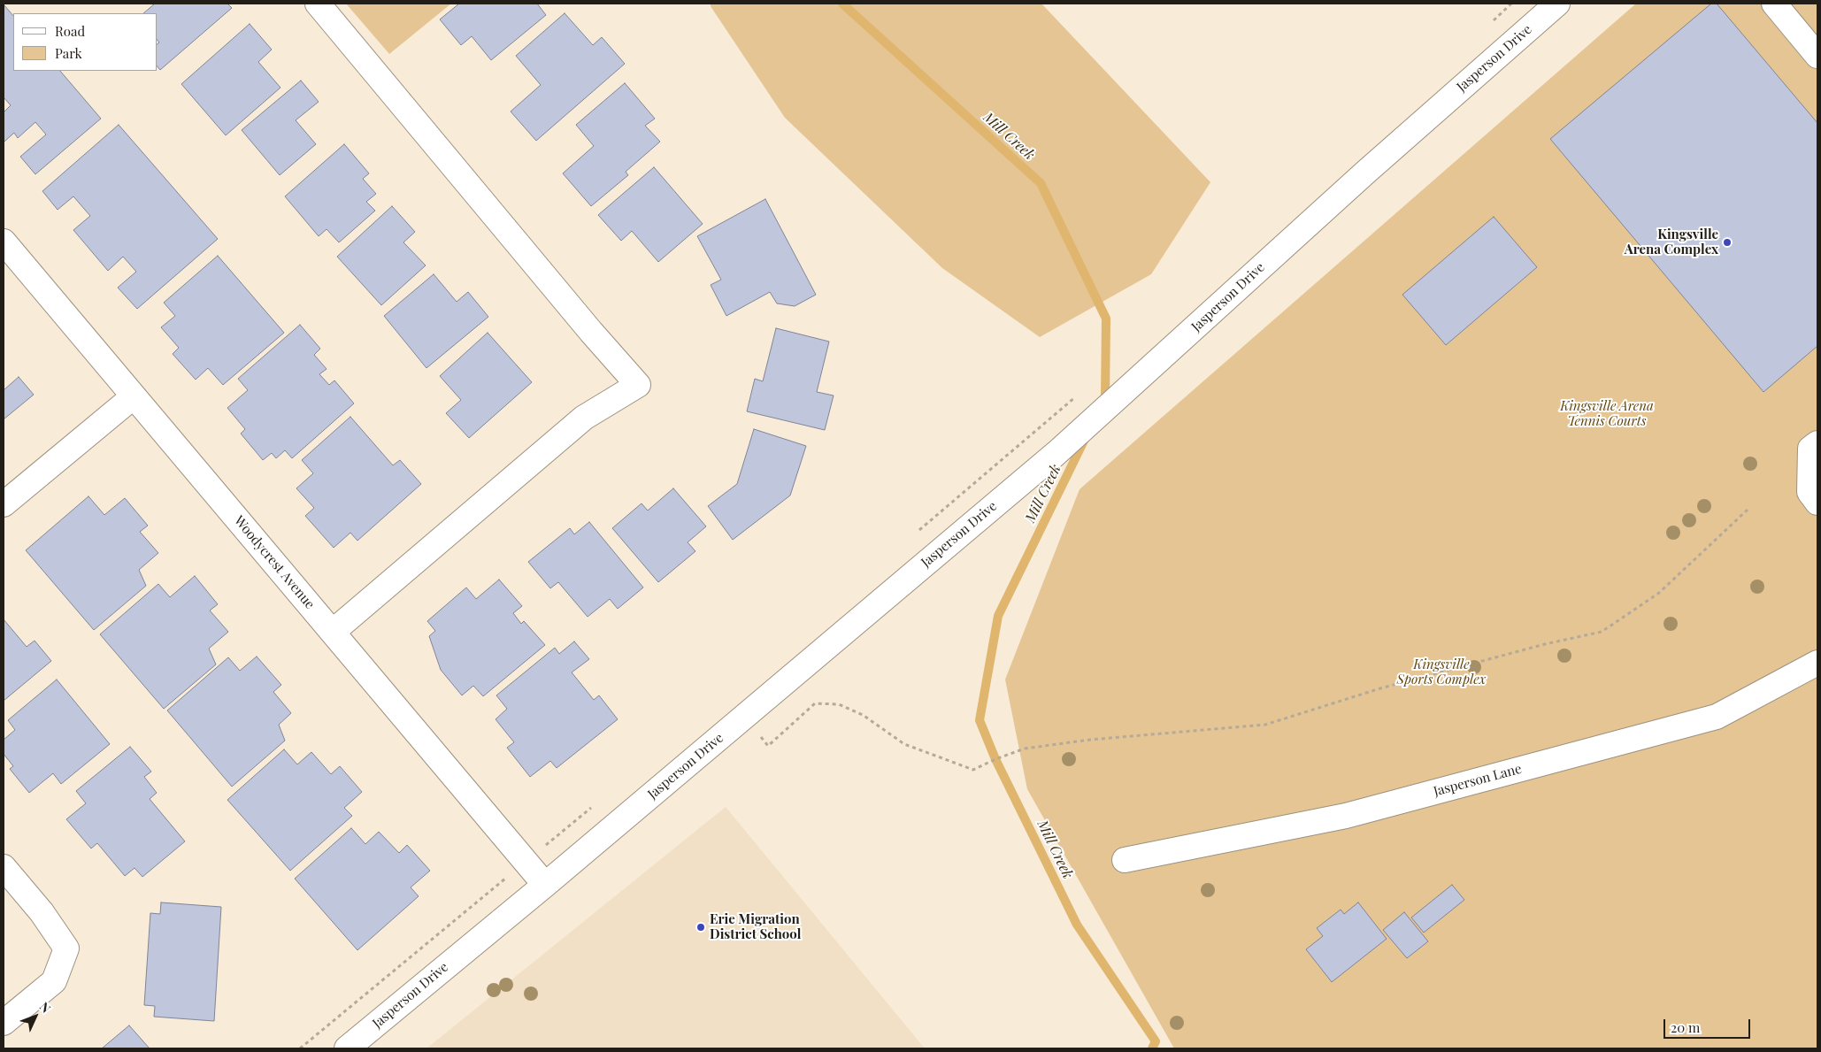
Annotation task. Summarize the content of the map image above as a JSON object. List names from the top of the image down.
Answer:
{
  "streets": {
    "street": ["Jasperson Drive", "Woodycrest Avenue", "Jasperson Lane"]
  },
  "crossings": [
    ["Jasperson Drive", "Woodycrest Avenue"]
  ],
  "water": ["Mill Creek"],
  "parks": ["Kingsville Arena Tennis Courts", "Kingsville Sports Complex"],
  "places": ["Kingsville Arena Complex", "Erie Migration District School"],
  "legend": ["Road", "Park"],
  "scale_bar": "20 m",
  "north": "top right"
}
